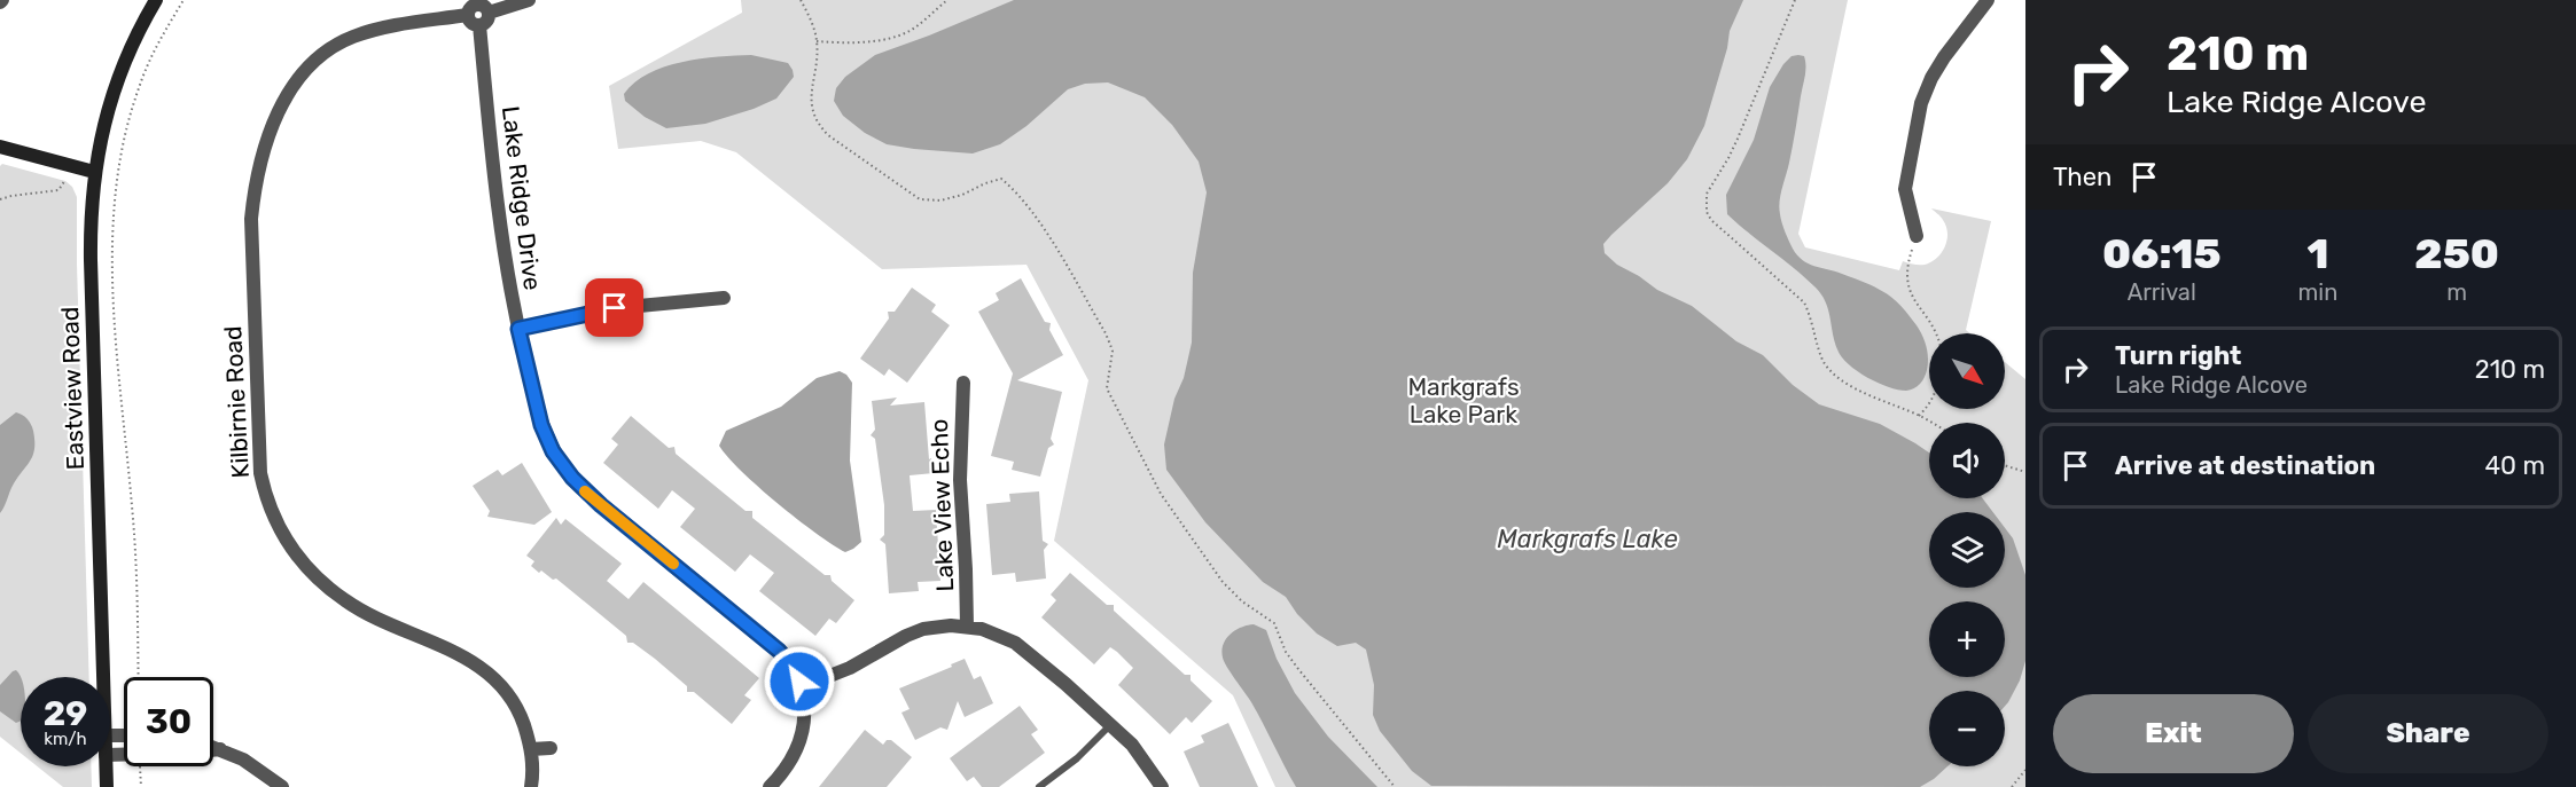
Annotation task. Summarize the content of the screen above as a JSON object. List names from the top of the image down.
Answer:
{
  "streets": {
    "street": [
      "Lake Ridge Drive",
      "Eastview Road",
      "Kilbirnie Road",
      "Lake View Echo"
    ]
  },
  "crossings": [
    ["Lake Ridge Drive", "Kilbirnie Road"]
  ],
  "water": ["Markgrafs Lake"],
  "parks": ["Markgrafs Lake Park"],
  "north": "bottom right",
  "page": {
    "turn": ["210 m", "Lake Ridge Alcove"],
    "then": "Then",
    "eta": [
      "06:15",
      "Arrival",
      "1",
      "min",
      "250",
      "m"
    ],
    "list": [
      {
        "name": "Turn right",
        "note": "Lake Ridge Alcove",
        "value": "210 m"
      },
      {
        "name": "Arrive at destination",
        "value": "40 m"
      }
    ],
    "map_buttons": ["+", "−"],
    "speed": "29 km/h",
    "limit": "30",
    "buttons": ["Exit", "Share"]
  }
}
